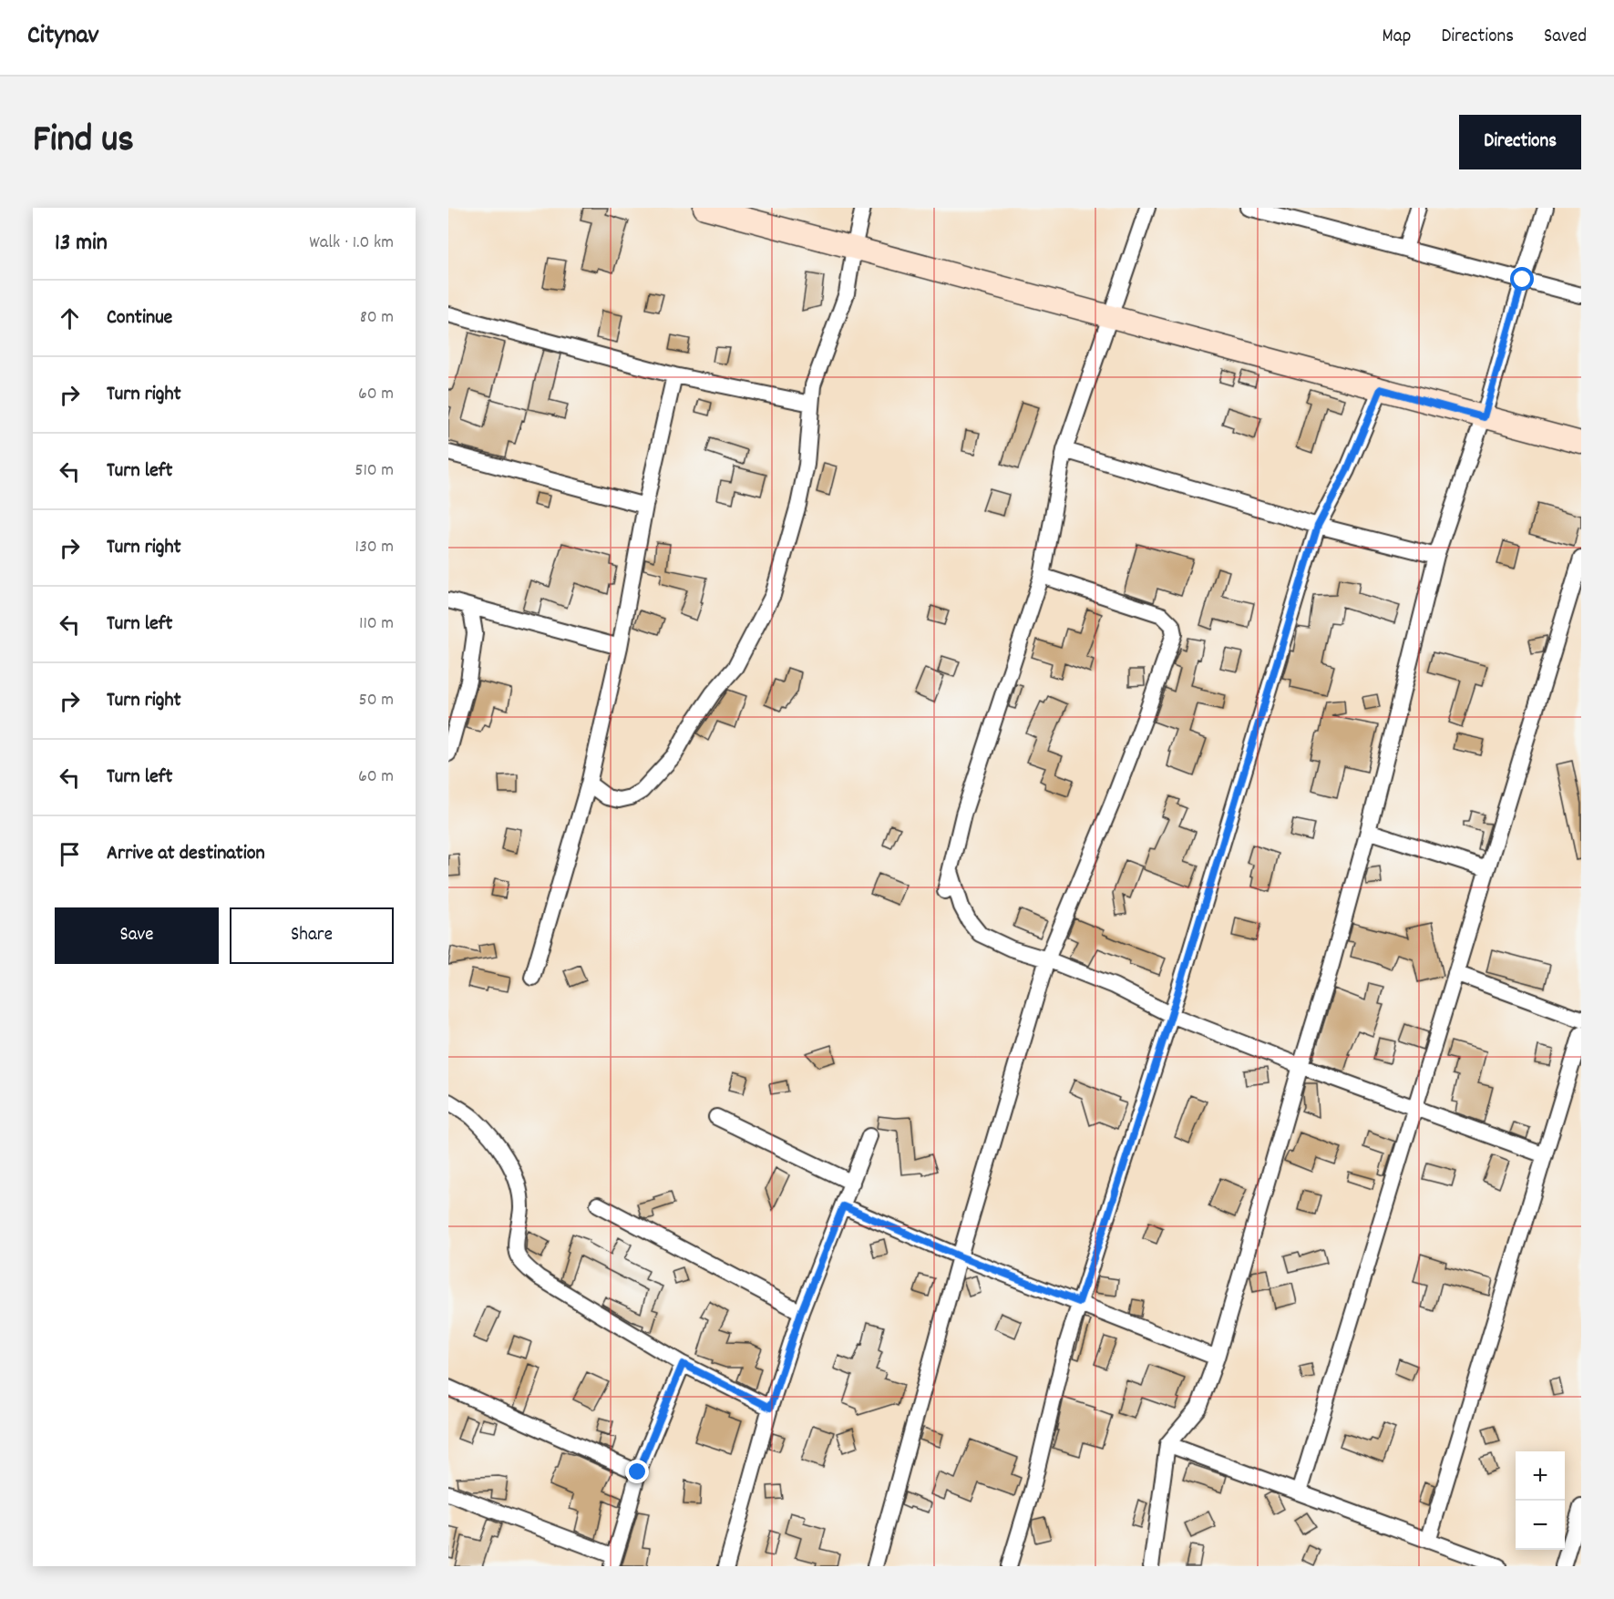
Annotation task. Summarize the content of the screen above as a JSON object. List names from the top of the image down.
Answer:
{
  "page": {
    "header": "Citynav",
    "nav": ["Map", "Directions", "Saved"],
    "title": "Find us",
    "buttons": [
      "Directions",
      ["Save", "Share"]
    ],
    "heading": ["13 min", "Walk · 1.0 km"],
    "list": [
      ["Continue", "80 m"],
      ["Turn right", "60 m"],
      ["Turn left", "510 m"],
      ["Turn right", "130 m"],
      ["Turn left", "110 m"],
      ["Turn right", "50 m"],
      ["Turn left", "60 m"],
      "Arrive at destination"
    ],
    "map_buttons": ["+", "−"]
  }
}
